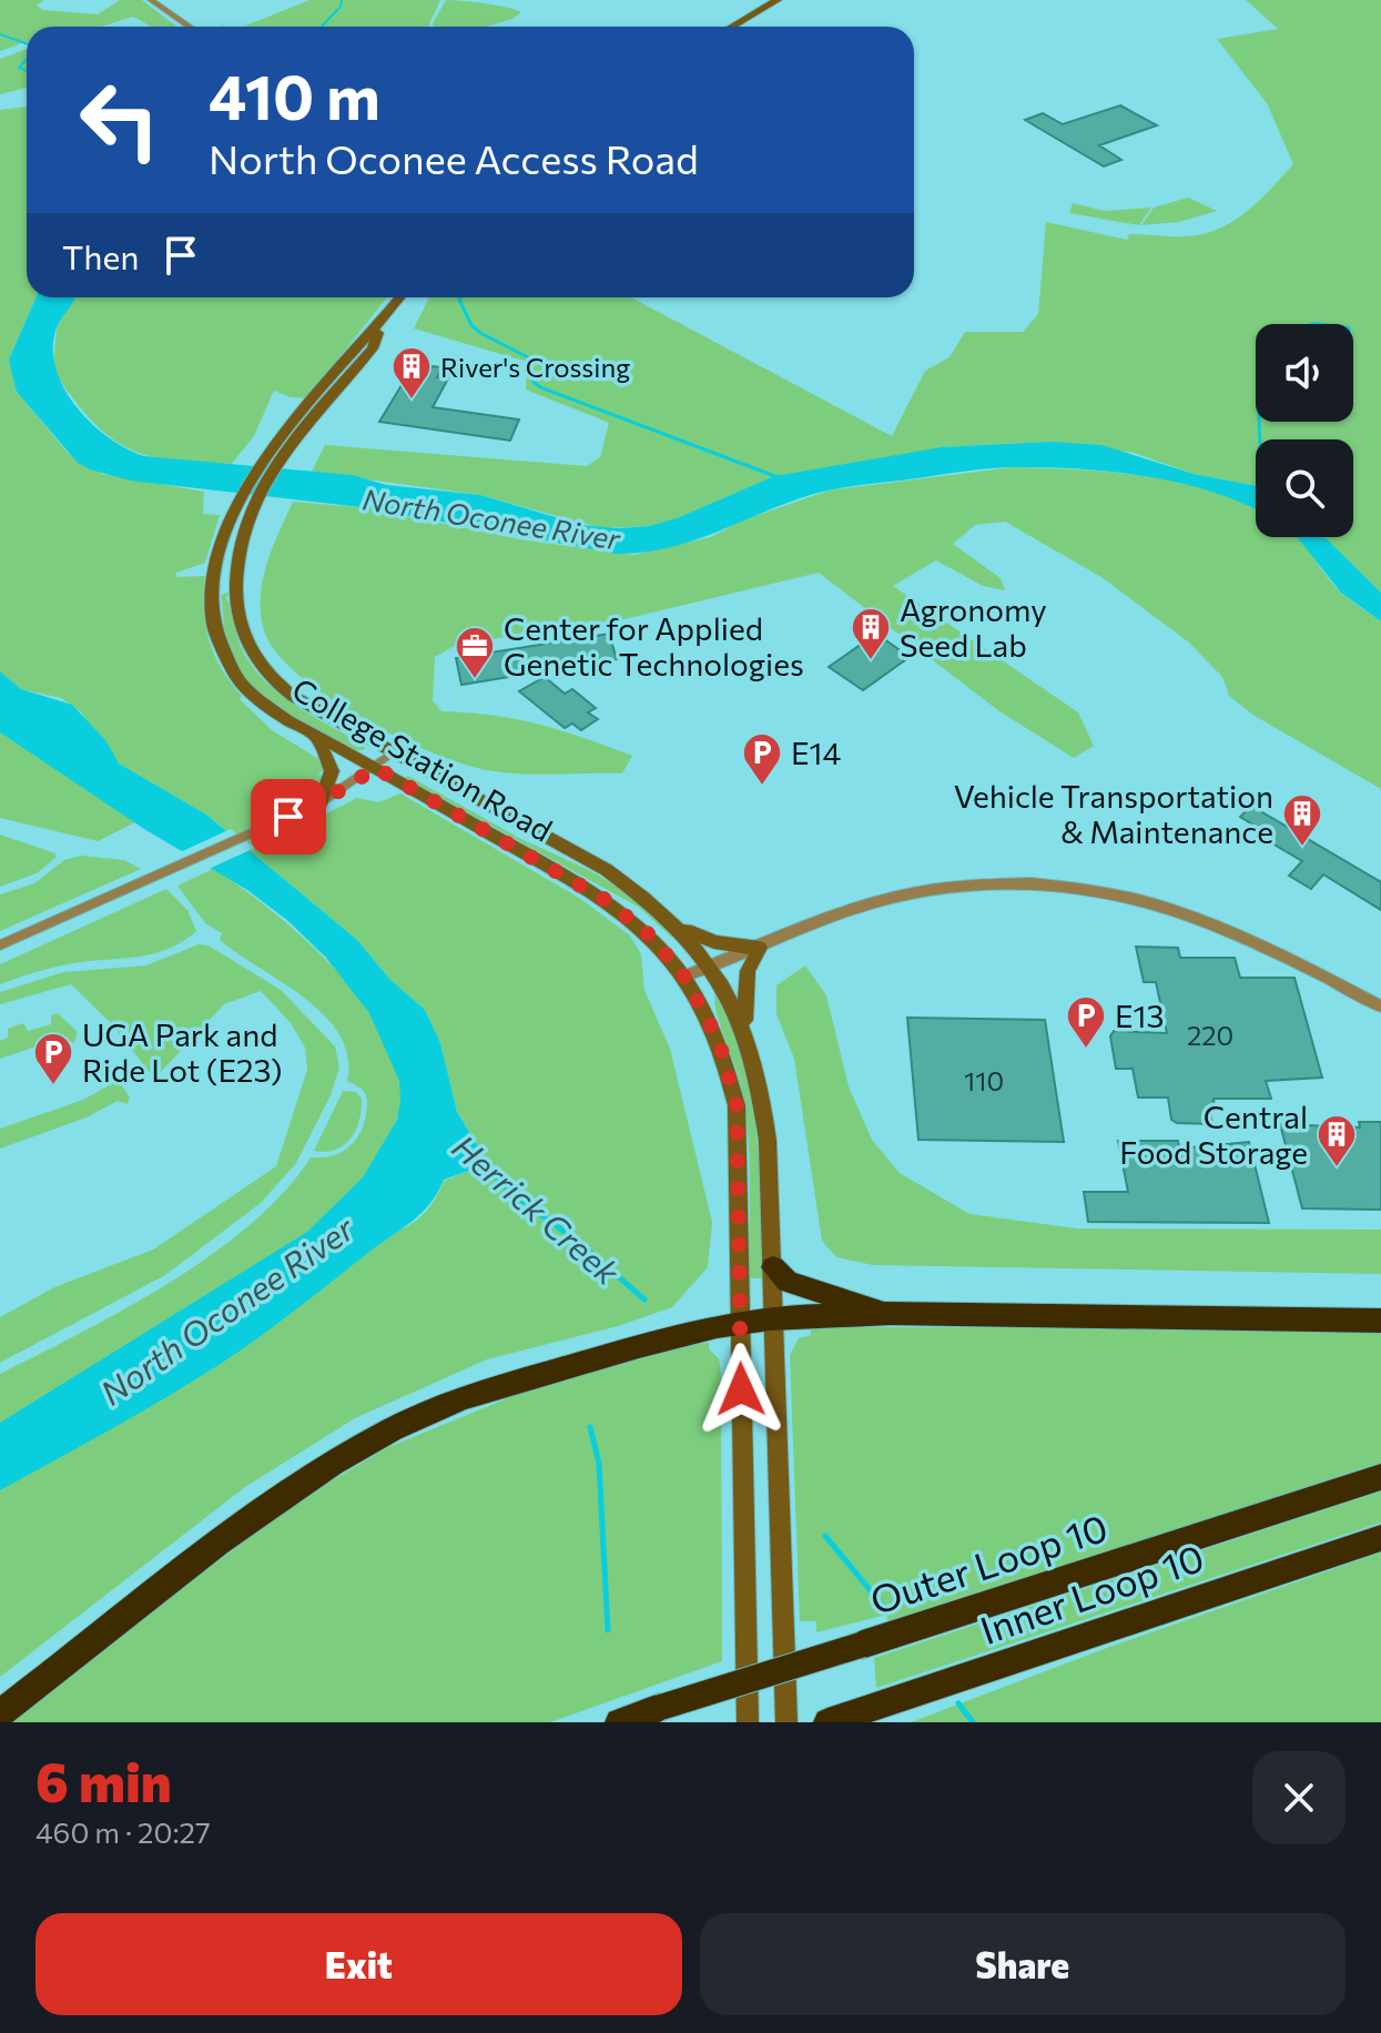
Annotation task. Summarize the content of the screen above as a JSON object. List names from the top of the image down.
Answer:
{
  "streets": {
    "highway": ["Outer Loop 10", "Inner Loop 10"],
    "main road": ["College Station Road"]
  },
  "water": ["North Oconee River", "Herrick Creek"],
  "places": {
    "building": [
      "River's Crossing",
      "Agronomy Seed Lab",
      "Vehicle Transportation & Maintenance",
      "Central Food Storage"
    ],
    "office": ["Center for Applied Genetic Technologies"],
    "parking": ["E14", "E13", "UGA Park and Ride Lot (E23)"]
  },
  "house_numbers": ["220", "110"],
  "page": {
    "turn": ["410 m", "North Oconee Access Road"],
    "then": "Then",
    "heading": ["6 min", "460 m · 20:27"],
    "buttons": ["Exit", "Share"]
  }
}
